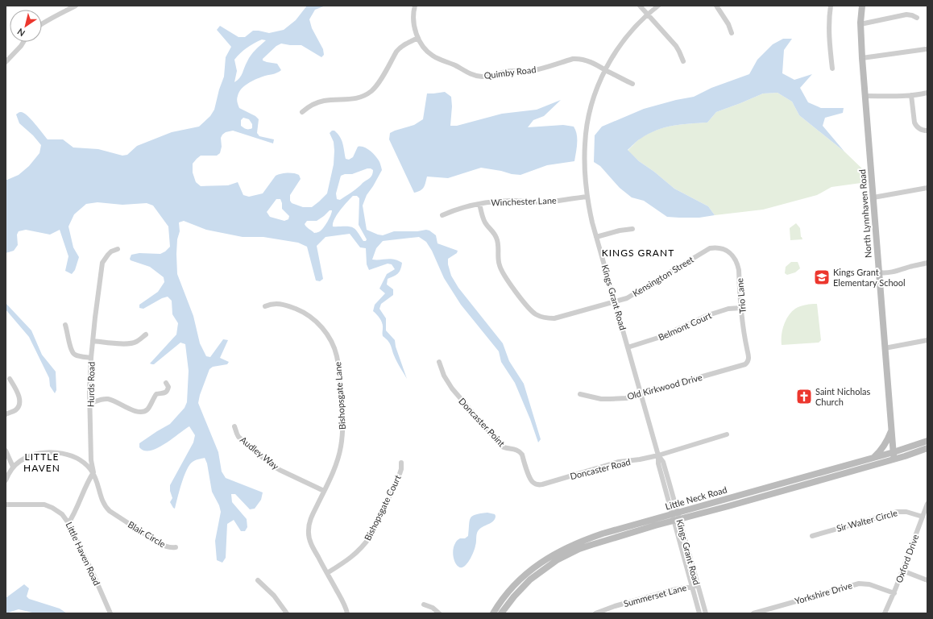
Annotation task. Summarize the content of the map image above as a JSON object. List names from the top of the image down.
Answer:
{
  "streets": {
    "street": [
      "Quimby Road",
      "Winchester Lane",
      "North Lynnhaven Road",
      "Kensington Street",
      "Trio Lane",
      "Kings Grant Road",
      "Belmont Court",
      "Hurds Road",
      "Old Kirkwood Drive",
      "Bishopsgate Lane",
      "Doncaster Point",
      "Audley Way",
      "Doncaster Road",
      "Little Neck Road",
      "Bishopsgate Court",
      "Sir Walter Circle",
      "Blair Circle",
      "Little Haven Road",
      "Oxford Drive",
      "Yorkshire Drive",
      "Summerset Lane"
    ]
  },
  "crossings": [
    ["Quimby Road", "Kings Grant Road"],
    ["Winchester Lane", "Kensington Street"],
    ["Winchester Lane", "Kings Grant Road"],
    ["North Lynnhaven Road", "Little Neck Road"],
    ["Kensington Street", "Trio Lane"],
    ["Kensington Street", "Kings Grant Road"],
    ["Trio Lane", "Belmont Court"],
    ["Trio Lane", "Old Kirkwood Drive"],
    ["Kings Grant Road", "Belmont Court"],
    ["Kings Grant Road", "Old Kirkwood Drive"],
    ["Kings Grant Road", "Doncaster Road"],
    ["Kings Grant Road", "Little Neck Road"],
    ["Kings Grant Road", "Summerset Lane"],
    ["Hurds Road", "Blair Circle"],
    ["Bishopsgate Lane", "Audley Way"],
    ["Bishopsgate Lane", "Bishopsgate Court"],
    ["Doncaster Point", "Doncaster Road"],
    ["Sir Walter Circle", "Oxford Drive"],
    ["Oxford Drive", "Yorkshire Drive"]
  ],
  "districts": ["KINGS GRANT", "LITTLE HAVEN"],
  "places": {
    "school or university": ["Kings Grant Elementary School"],
    "church": ["Saint Nicholas Church"]
  },
  "north": "bottom left"
}
